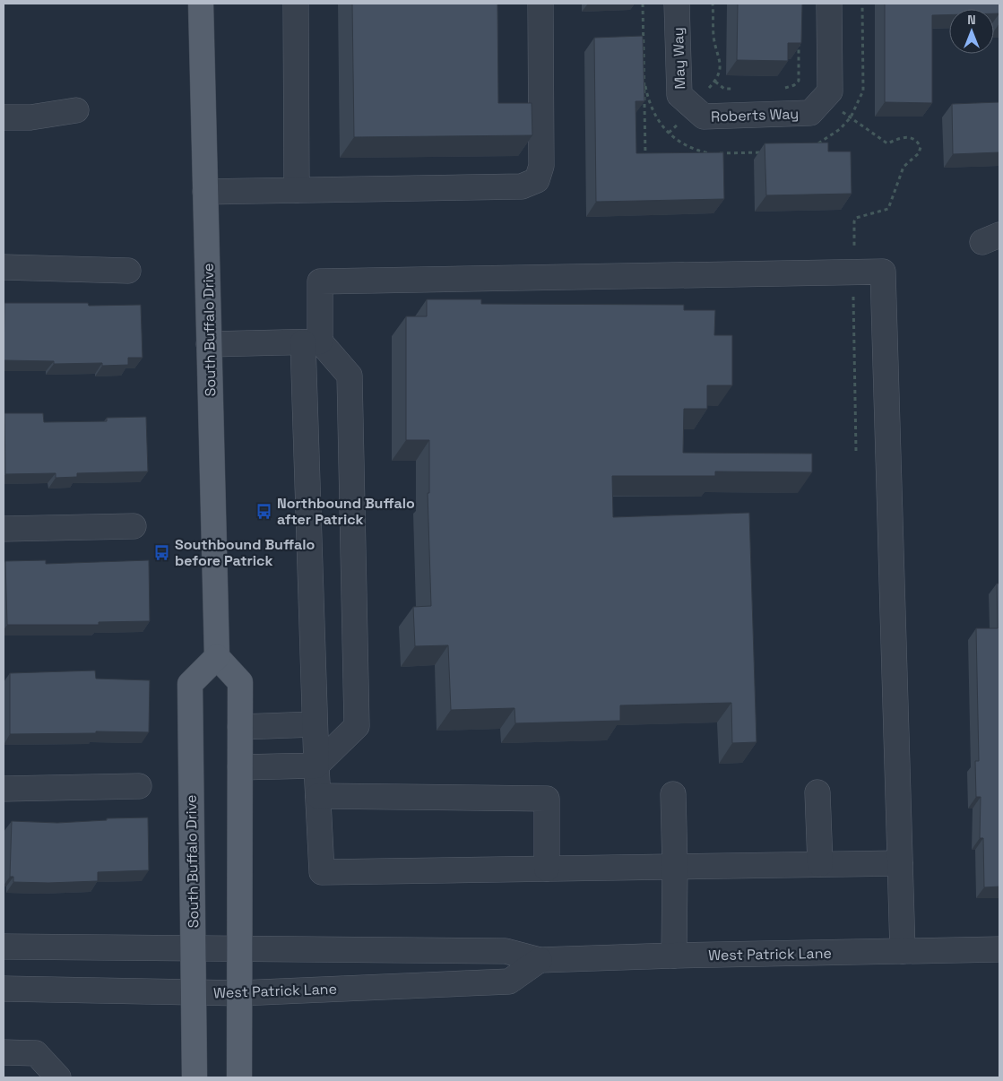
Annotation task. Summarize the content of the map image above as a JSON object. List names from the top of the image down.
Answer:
{
  "streets": {
    "main road": ["South Buffalo Drive"],
    "street": ["May Way", "Roberts Way", "West Patrick Lane"]
  },
  "crossings": [
    ["May Way", "Roberts Way"],
    ["South Buffalo Drive", "West Patrick Lane"]
  ],
  "places": {
    "bus stop": ["Northbound Buffalo after Patrick", "Southbound Buffalo before Patrick"]
  },
  "north": "top"
}
